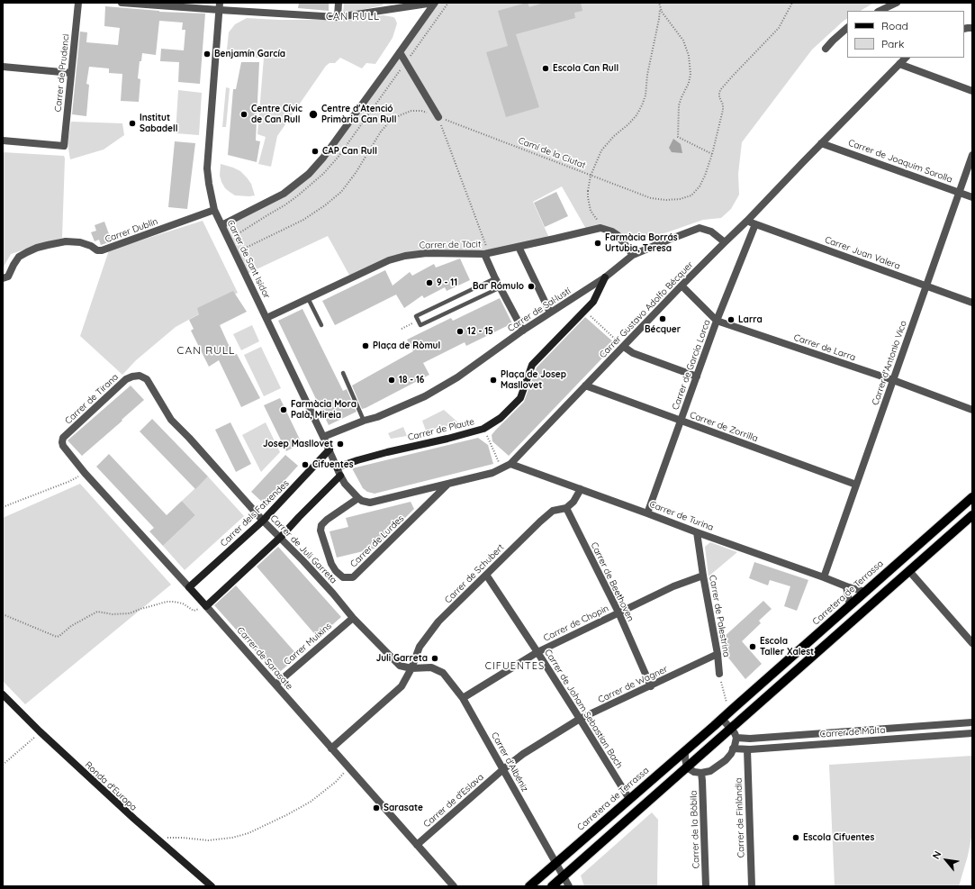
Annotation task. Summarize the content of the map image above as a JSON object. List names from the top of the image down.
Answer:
{
  "streets": {
    "main road": ["Carretera de Terrassa"],
    "street": [
      "Carrer de Prudenci",
      "Carrer de Joaquim Sorolla",
      "Carrer Dublín",
      "Carrer de Tàcit",
      "Carrer Juan Valera",
      "Carrer de Sant Isidor",
      "Carrer de Sal·lustí",
      "Carrer Gustavo Adolfo Bécquer",
      "Carrer de Larra",
      "Carrer d'Antonio Vico",
      "Carrer de García Lorca",
      "Carrer de Tirana",
      "Carrer de Zorrilla",
      "Carrer de Plaute",
      "Carrer dels Fatxendes",
      "Carrer de Turina",
      "Carrer de Lurdes",
      "Carrer de Juli Garreta",
      "Carrer de Schubert",
      "Carrer de Beethoven",
      "Carrer de Palestrina",
      "Carrer de Chopin",
      "Carrer Muixins",
      "Carrer de Sarasate",
      "Carrer de Wagner",
      "Carrer de Joham Sebastian Bach",
      "Carrer de Malta",
      "Carrer d'Albéniz",
      "Ronda d'Europa",
      "Carrer de d'Eslava",
      "Carrer de Finlàndia",
      "Carrer de la Bòbila"
    ],
    "path": ["Camí de la Ciutat"]
  },
  "crossings": [
    ["Camí de la Ciutat", "Carrer de Sant Isidor"],
    ["Carrer de Joaquim Sorolla", "Carrer Gustavo Adolfo Bécquer"],
    ["Carrer de Joaquim Sorolla", "Carrer d'Antonio Vico"],
    ["Carrer Dublín", "Carrer de Sant Isidor"],
    ["Carrer de Tàcit", "Carrer de Sant Isidor"],
    ["Carrer Juan Valera", "Carrer Gustavo Adolfo Bécquer"],
    ["Carrer Juan Valera", "Carrer d'Antonio Vico"],
    ["Carrer Juan Valera", "Carrer de García Lorca"],
    ["Carrer de Sant Isidor", "Carrer de Sal·lustí"],
    ["Carrer de Sant Isidor", "Carrer Gustavo Adolfo Bécquer"],
    ["Carrer de Sant Isidor", "Carrer de Plaute"],
    ["Carrer de Sant Isidor", "Carrer dels Fatxendes"],
    ["Carrer de Sant Isidor", "Carrer de Lurdes"],
    ["Carrer de Sal·lustí", "Carrer Gustavo Adolfo Bécquer"],
    ["Carrer de Sal·lustí", "Carrer de Plaute"],
    ["Carrer Gustavo Adolfo Bécquer", "Carrer de Larra"],
    ["Carrer Gustavo Adolfo Bécquer", "Carrer de Zorrilla"],
    ["Carrer Gustavo Adolfo Bécquer", "Carrer de Turina"],
    ["Carrer Gustavo Adolfo Bécquer", "Carrer de Lurdes"],
    ["Carrer de Larra", "Carrer d'Antonio Vico"],
    ["Carrer de Larra", "Carrer de García Lorca"],
    ["Carrer d'Antonio Vico", "Carrer de Zorrilla"],
    ["Carrer d'Antonio Vico", "Carrer de Turina"],
    ["Carrer de García Lorca", "Carrer de Zorrilla"],
    ["Carrer de García Lorca", "Carrer de Turina"],
    ["Carrer de Tirana", "Carrer de Juli Garreta"],
    ["Carrer de Tirana", "Carrer de Sarasate"],
    ["Carrer dels Fatxendes", "Carrer de Juli Garreta"],
    ["Carrer dels Fatxendes", "Carrer de Sarasate"],
    ["Carrer de Turina", "Carretera de Terrassa"],
    ["Carrer de Turina", "Carrer de Palestrina"],
    ["Carrer de Juli Garreta", "Carrer de Schubert"],
    ["Carrer de Juli Garreta", "Carrer Muixins"],
    ["Carrer de Juli Garreta", "Carrer d'Albéniz"],
    ["Carrer de Schubert", "Carrer de Beethoven"],
    ["Carrer de Schubert", "Carrer de Sarasate"],
    ["Carrer de Schubert", "Carrer de Joham Sebastian Bach"],
    ["Carrer de Beethoven", "Carrer de Chopin"],
    ["Carrer de Beethoven", "Carrer de Wagner"],
    ["Carretera de Terrassa", "Carrer de Joham Sebastian Bach"],
    ["Carretera de Terrassa", "Carrer d'Albéniz"],
    ["Carrer de Palestrina", "Carrer de Chopin"],
    ["Carrer de Palestrina", "Carrer de Wagner"],
    ["Carrer de Chopin", "Carrer de Joham Sebastian Bach"],
    ["Carrer de Chopin", "Carrer d'Albéniz"],
    ["Carrer Muixins", "Carrer de Sarasate"],
    ["Carrer de Sarasate", "Carrer de d'Eslava"],
    ["Carrer de Wagner", "Carrer de Joham Sebastian Bach"],
    ["Carrer de Wagner", "Carrer d'Albéniz"],
    ["Carrer de Wagner", "Carrer de d'Eslava"],
    ["Carrer de Malta", "Carrer de Finlàndia"],
    ["Carrer d'Albéniz", "Carrer de d'Eslava"]
  ],
  "districts": ["CAN RULL", "CAN RULL", "CIFUENTES"],
  "places": [
    "Benjamín García",
    "Escola Can Rull",
    "Centre Cívic de Can Rull",
    "Centre d'Atenció Primària Can Rull",
    "Institut Sabadell",
    "CAP Can Rull",
    "Farmàcia Borrás Urtubia, Teresa",
    "9 - 11",
    "Bar Rómulo",
    "Bécquer",
    "Larra",
    "12 - 15",
    "Plaça de Ròmul",
    "18 - 16",
    "Plaça de Josep Masllovet",
    "Farmàcia Mora Palà, Mireia",
    "Josep Masllovet",
    "Cifuentes",
    "Escola Taller Xalest",
    "Juli Garreta",
    "Sarasate",
    "Escola Cifuentes"
  ],
  "legend": ["Road", "Park"],
  "north": "top left"
}
